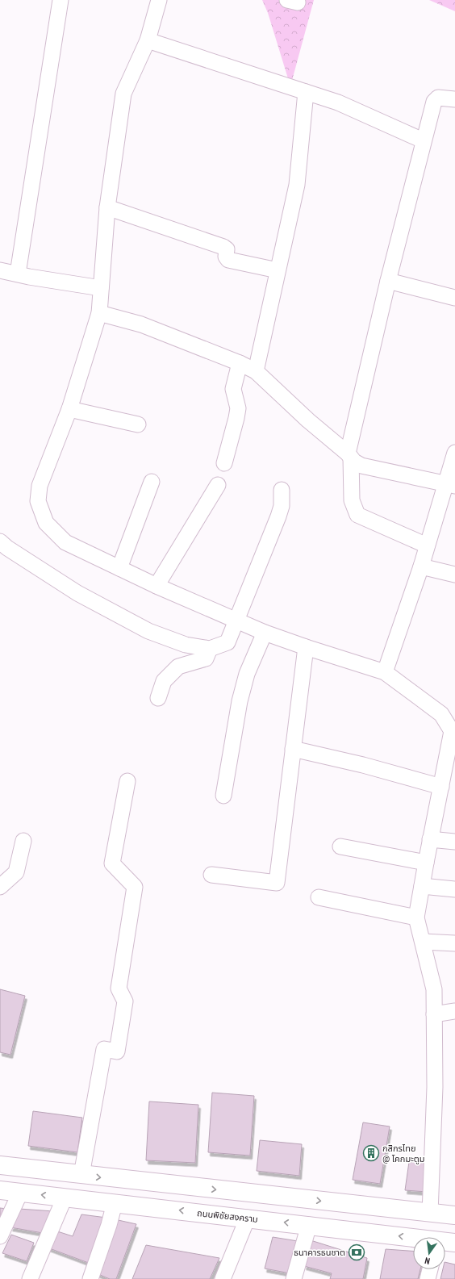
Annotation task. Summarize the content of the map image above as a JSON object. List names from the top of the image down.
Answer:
{
  "streets": {
    "main road": ["ถนนพิชัยสงคราม"]
  },
  "places": {
    "building": ["กสิกรไทย @ โคกมะตูม"],
    "bank": ["ธนาคารธนชาต"]
  },
  "north": "bottom"
}
